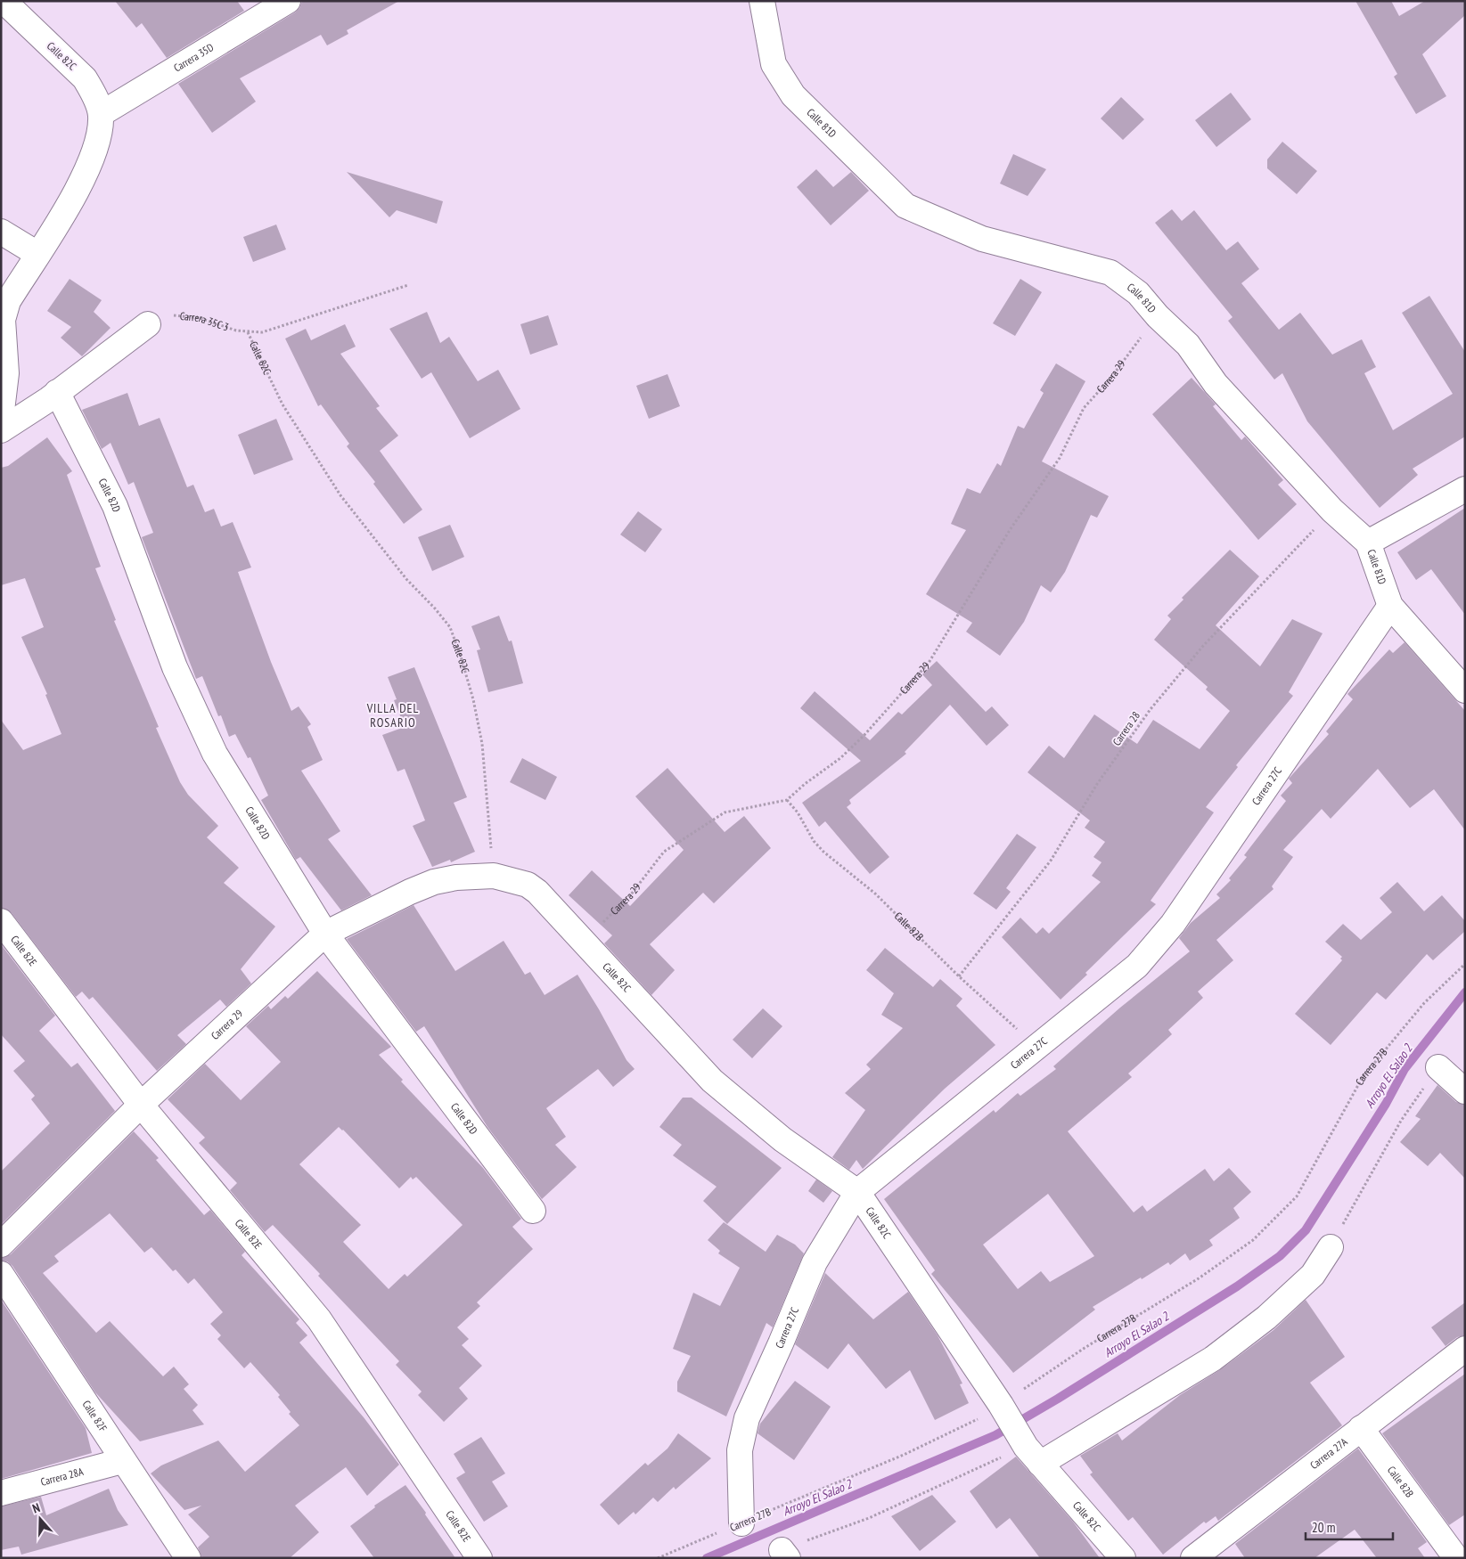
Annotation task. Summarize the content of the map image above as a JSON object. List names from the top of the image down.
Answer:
{
  "streets": {
    "street": [
      "Calle 82C",
      "Carrera 35D",
      "Calle 81D",
      "Carrera 29",
      "Calle 82D",
      "Carrera 27C",
      "Calle 82B",
      "Calle 82E",
      "Calle 82F",
      "Carrera 27A",
      "Carrera 28A"
    ],
    "path": ["Carrera 35C 3", "Carrera 28", "Carrera 27B"]
  },
  "crossings": [
    ["Calle 82C", "Carrera 35D"],
    ["Calle 82C", "Carrera 35C 3"],
    ["Calle 82C", "Carrera 29"],
    ["Calle 82C", "Carrera 27C"],
    ["Calle 82C", "Carrera 27B"],
    ["Calle 81D", "Carrera 29"],
    ["Calle 81D", "Carrera 28"],
    ["Calle 81D", "Carrera 27C"],
    ["Carrera 29", "Calle 82D"],
    ["Carrera 29", "Calle 82B"],
    ["Carrera 29", "Calle 82E"],
    ["Carrera 28", "Calle 82B"],
    ["Carrera 27C", "Calle 82B"],
    ["Carrera 27C", "Carrera 27B"],
    ["Calle 82B", "Carrera 27A"],
    ["Calle 82F", "Carrera 28A"]
  ],
  "districts": ["VILLA DEL ROSARIO"],
  "water": ["Arroyo El Salao 2"],
  "scale_bar": "20 m",
  "north": "top"
}
